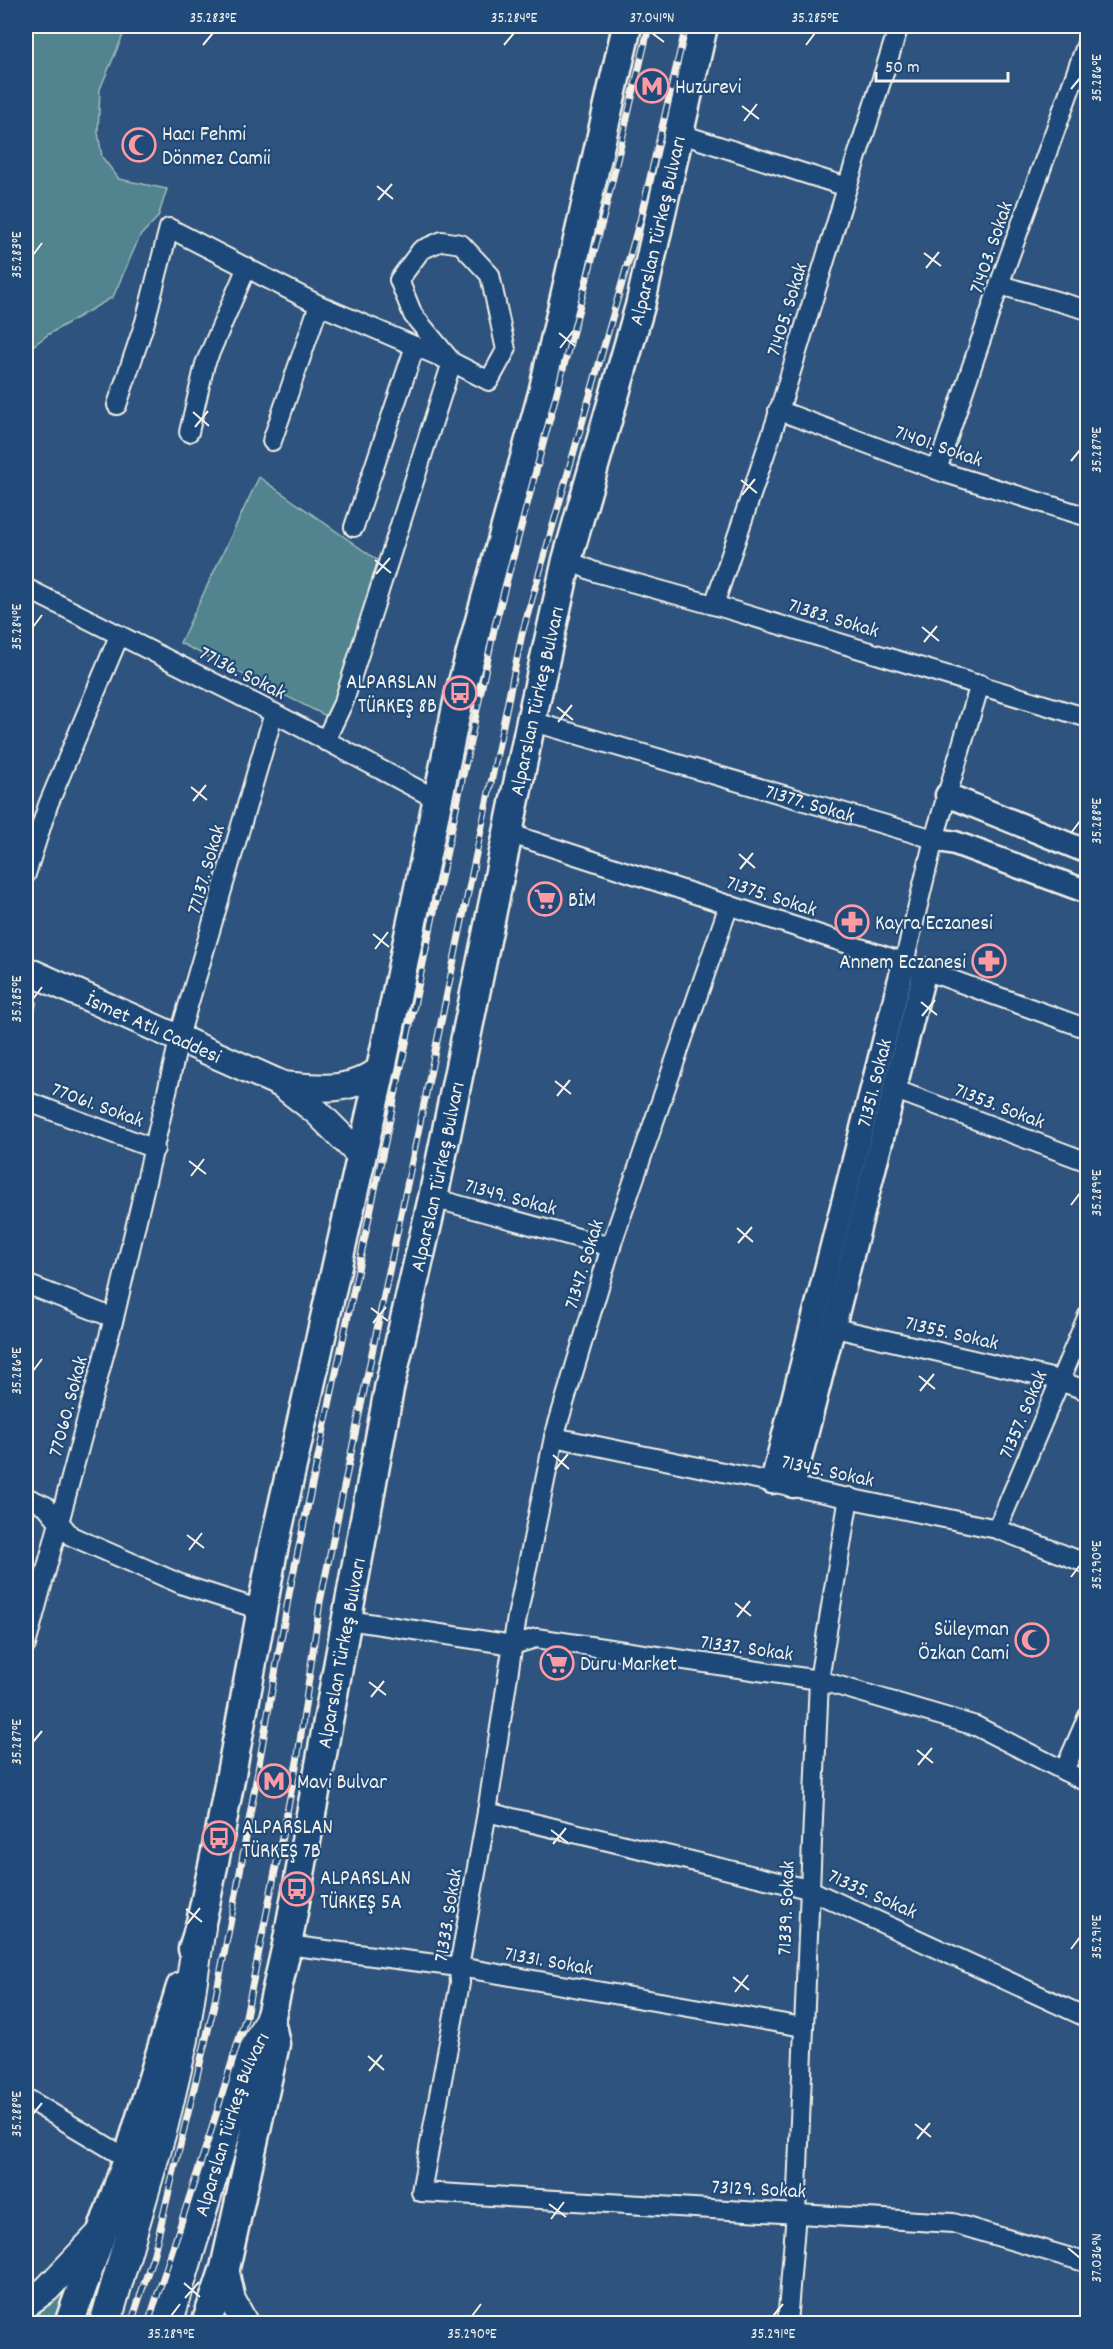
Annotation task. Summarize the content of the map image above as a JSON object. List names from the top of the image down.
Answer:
{
  "streets": {
    "highway": ["Alparslan Türkeş Bulvarı"],
    "main road": ["İsmet Atlı Caddesi"],
    "street": [
      "71403. Sokak",
      "71405. Sokak",
      "71401. Sokak",
      "71383. Sokak",
      "77136. Sokak",
      "71377. Sokak",
      "77137. Sokak",
      "71375. Sokak",
      "71351. Sokak",
      "77061. Sokak",
      "71353. Sokak",
      "71349. Sokak",
      "71347. Sokak",
      "71355. Sokak",
      "77060. Sokak",
      "71357. Sokak",
      "71345. Sokak",
      "71337. Sokak",
      "71335. Sokak",
      "71339. Sokak",
      "71333. Sokak",
      "71331. Sokak",
      "73129. Sokak"
    ]
  },
  "crossings": [
    ["Alparslan Türkeş Bulvarı", "71383. Sokak"],
    ["Alparslan Türkeş Bulvarı", "71377. Sokak"],
    ["Alparslan Türkeş Bulvarı", "71375. Sokak"],
    ["Alparslan Türkeş Bulvarı", "71349. Sokak"],
    ["Alparslan Türkeş Bulvarı", "71337. Sokak"],
    ["Alparslan Türkeş Bulvarı", "71331. Sokak"],
    ["71403. Sokak", "71401. Sokak"],
    ["71405. Sokak", "71401. Sokak"],
    ["71405. Sokak", "71383. Sokak"],
    ["71383. Sokak", "71351. Sokak"],
    ["77136. Sokak", "77137. Sokak"],
    ["71377. Sokak", "71351. Sokak"],
    ["77137. Sokak", "İsmet Atlı Caddesi"],
    ["77137. Sokak", "77061. Sokak"],
    ["77137. Sokak", "77060. Sokak"],
    ["71375. Sokak", "71351. Sokak"],
    ["71375. Sokak", "71347. Sokak"],
    ["71351. Sokak", "71353. Sokak"],
    ["71351. Sokak", "71355. Sokak"],
    ["71351. Sokak", "71345. Sokak"],
    ["77061. Sokak", "77060. Sokak"],
    ["71349. Sokak", "71347. Sokak"],
    ["71347. Sokak", "71345. Sokak"],
    ["71347. Sokak", "71337. Sokak"],
    ["71347. Sokak", "71333. Sokak"],
    ["71355. Sokak", "71357. Sokak"],
    ["71357. Sokak", "71345. Sokak"],
    ["71345. Sokak", "71339. Sokak"],
    ["71337. Sokak", "71339. Sokak"],
    ["71337. Sokak", "71333. Sokak"],
    ["71335. Sokak", "71339. Sokak"],
    ["71335. Sokak", "71333. Sokak"],
    ["71339. Sokak", "71331. Sokak"],
    ["71339. Sokak", "73129. Sokak"],
    ["71333. Sokak", "71331. Sokak"],
    ["71333. Sokak", "73129. Sokak"]
  ],
  "places": {
    "metro station": ["Huzurevi", "Mavi Bulvar"],
    "mosque": ["Hacı Fehmi Dönmez Camii", "Süleyman Özkan Cami"],
    "bus stop": ["ALPARSLAN TÜRKEŞ 8B", "ALPARSLAN TÜRKEŞ 7B", "ALPARSLAN TÜRKEŞ 5A"],
    "supermarket": ["BİM", "Duru Market"],
    "pharmacy": ["Kayra Eczanesi", "Annem Eczanesi"]
  },
  "scale_bar": "50 m",
  "coordinates": [
    "35.283°E",
    "35.284°E",
    "37.041°N",
    "35.285°E",
    "35.286°E",
    "35.287°E",
    "35.288°E",
    "35.289°E",
    "35.290°E",
    "35.291°E",
    "37.036°N"
  ]
}
